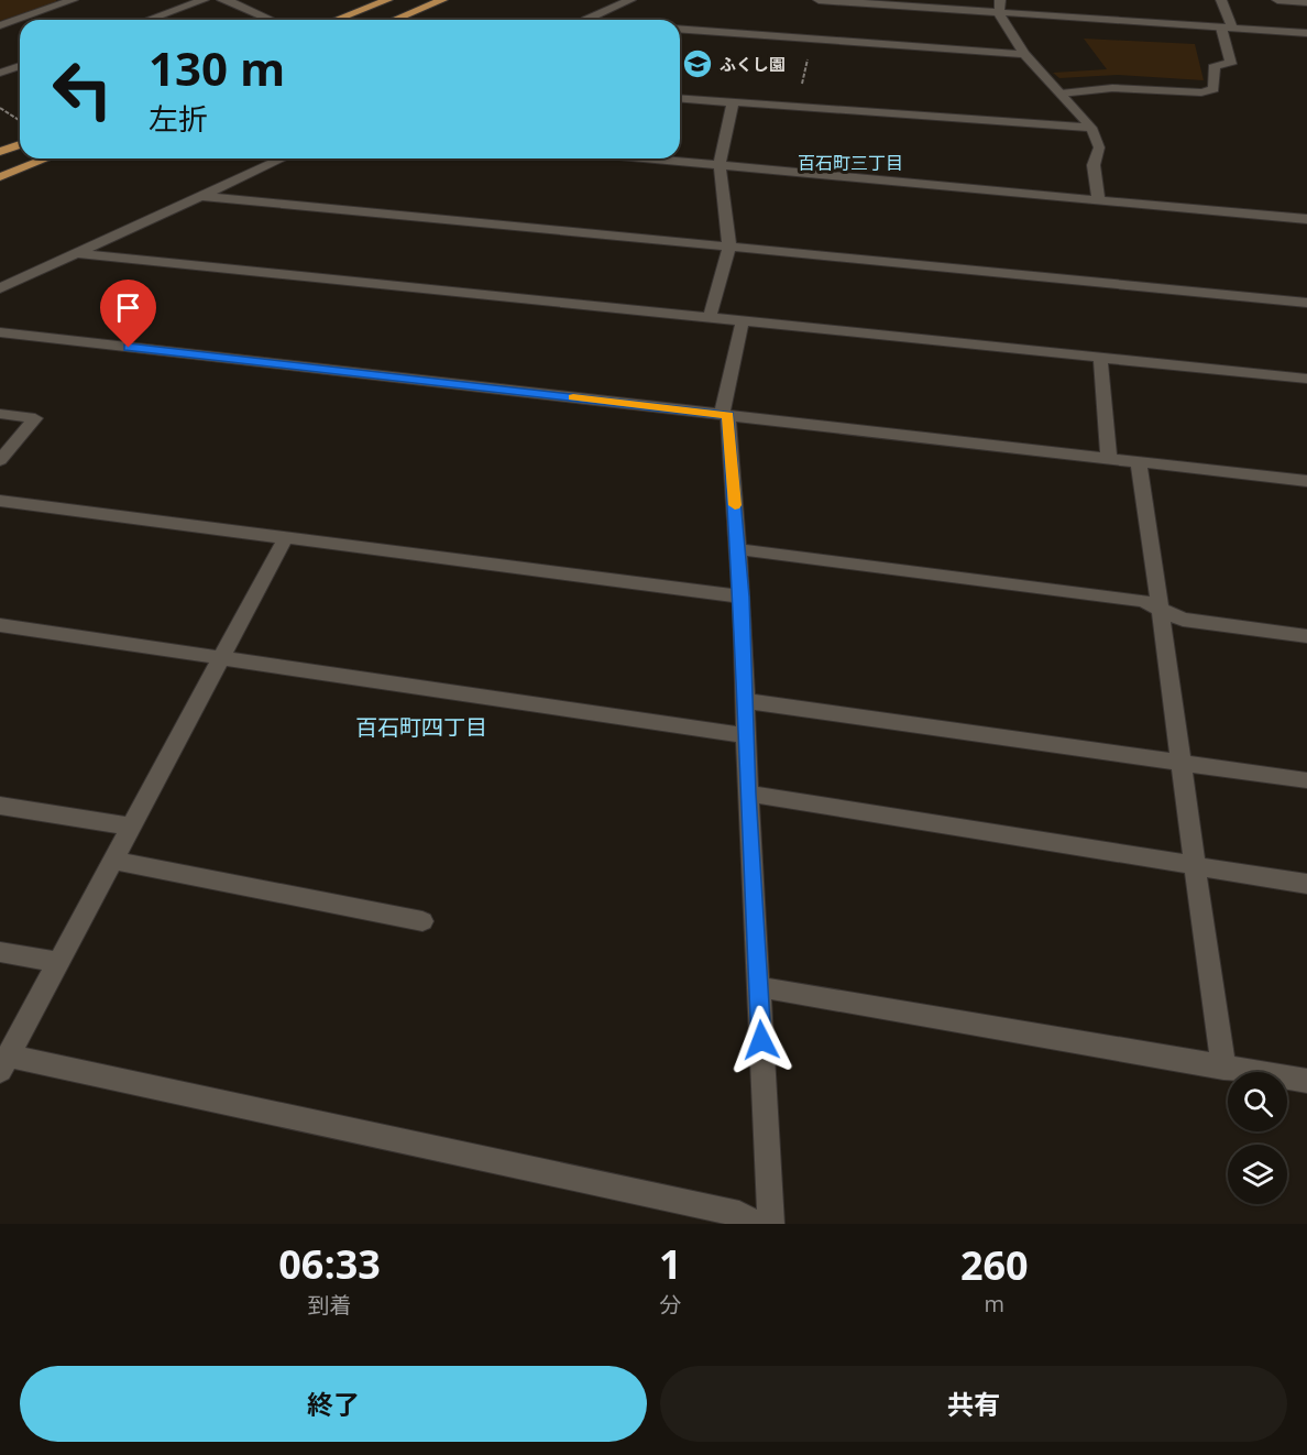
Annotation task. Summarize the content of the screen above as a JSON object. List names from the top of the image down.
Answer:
{
  "districts": ["百石町三丁目", "百石町四丁目"],
  "places": {
    "school or university": ["ふくし園"]
  },
  "page": {
    "turn": ["130 m", "左折"],
    "eta": [
      "06:33",
      "到着",
      "1",
      "分",
      "260",
      "m"
    ],
    "buttons": ["終了", "共有"]
  }
}
